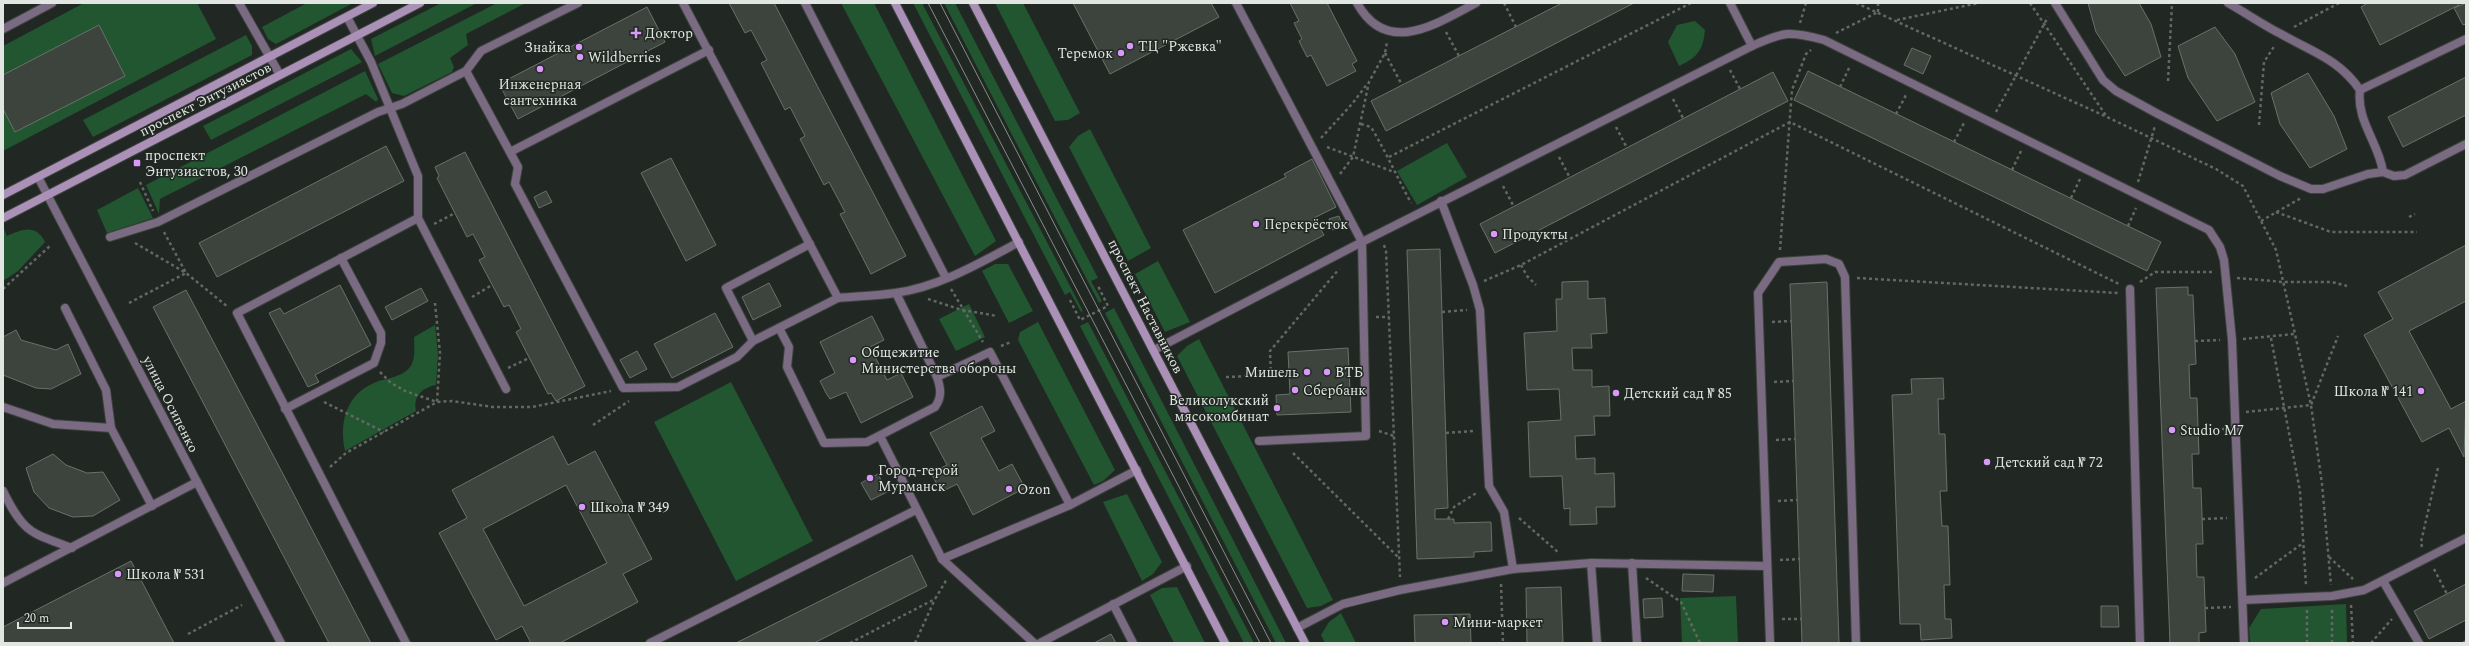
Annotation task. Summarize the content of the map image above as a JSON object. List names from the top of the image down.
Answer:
{
  "streets": {
    "main road": ["проспект Энтузиастов", "проспект Наставников"],
    "street": ["улица Осипенко"]
  },
  "crossings": [
    ["проспект Энтузиастов", "улица Осипенко"]
  ],
  "places": {
    "health": ["Доктор"],
    "other": [
      "ТЦ \"Ржевка\"",
      "Знайка",
      "Теремок",
      "Wildberries",
      "Инженерная сантехника",
      "Перекрёсток",
      "Продукты",
      "Общежитие Министерства обороны",
      "Мишель",
      "ВТБ",
      "Сбербанк",
      "Школа № 141",
      "Детский сад № 85",
      "Великолукский мясокомбинат",
      "Studio M7",
      "Детский сад № 72",
      "Город-герой Мурманск",
      "Ozon",
      "Школа № 349",
      "Школа № 531",
      "Мини-маркет"
    ],
    "transit": ["проспект Энтузиастов, 30"]
  },
  "scale_bar": "20 m"
}
